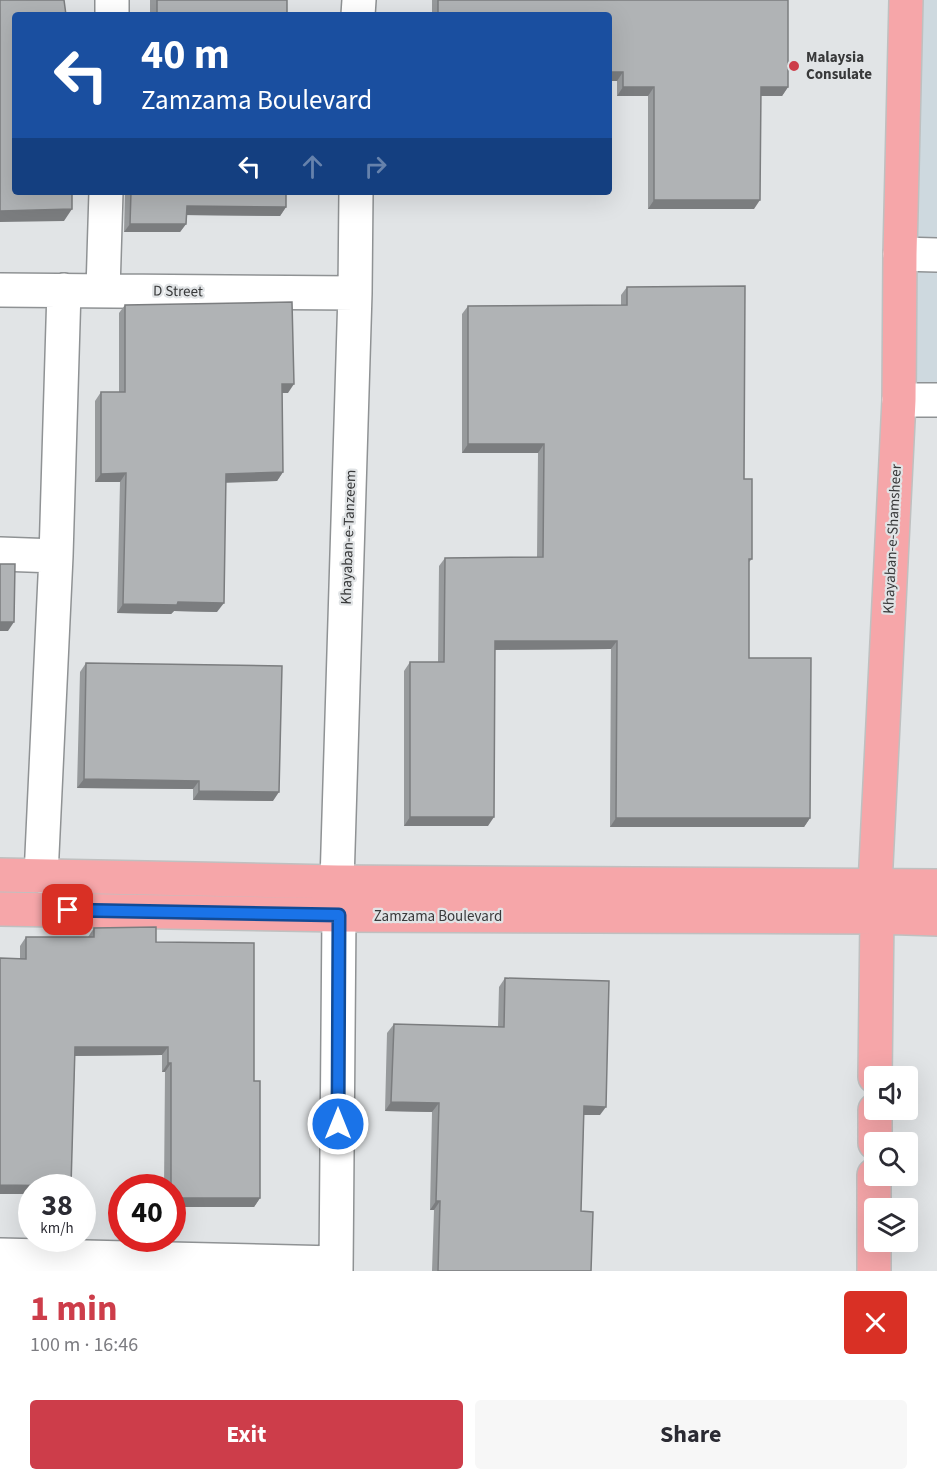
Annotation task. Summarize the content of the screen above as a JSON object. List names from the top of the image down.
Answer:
{
  "streets": {
    "main road": ["Khayaban-e-Shamsheer", "Zamzama Boulevard"],
    "street": ["D Street", "Khayaban-e-Tanzeem"]
  },
  "crossings": [
    ["D Street", "Khayaban-e-Tanzeem"],
    ["Khayaban-e-Shamsheer", "Zamzama Boulevard"]
  ],
  "places": ["Malaysia Consulate"],
  "page": {
    "turn": ["40 m", "Zamzama Boulevard"],
    "speed": "38 km/h",
    "limit": "40",
    "heading": ["1 min", "100 m · 16:46"],
    "buttons": ["Exit", "Share"]
  }
}
